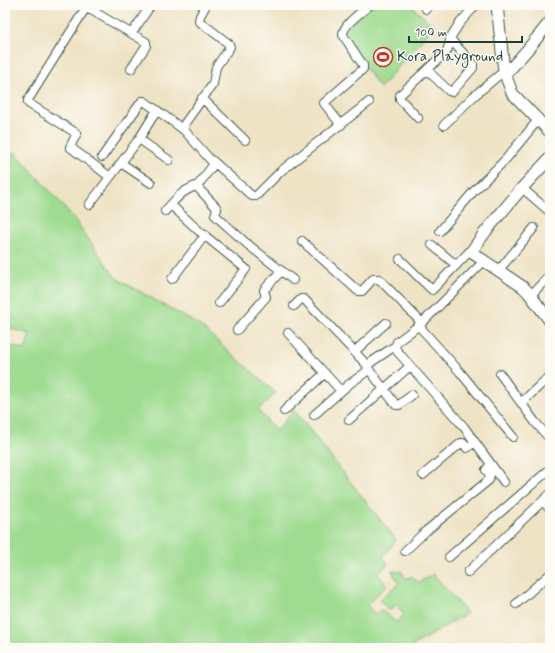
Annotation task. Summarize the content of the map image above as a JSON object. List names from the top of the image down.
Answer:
{
  "places": {
    "sports": ["Kora Playground"]
  },
  "scale_bar": "100 m"
}
